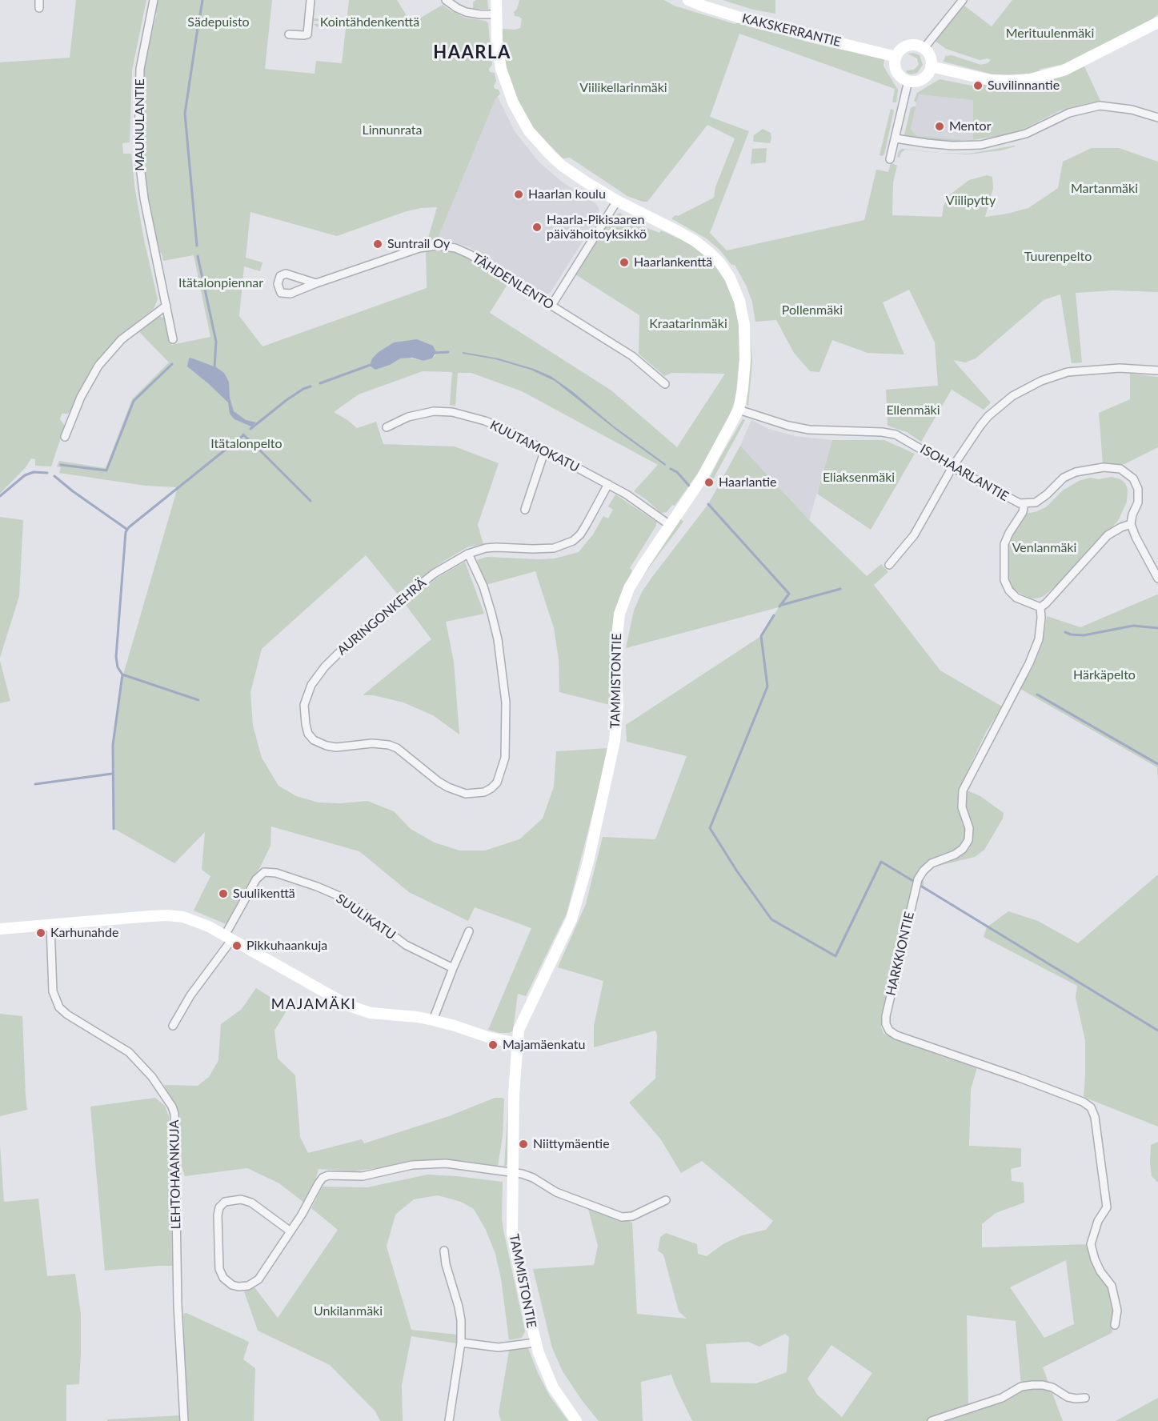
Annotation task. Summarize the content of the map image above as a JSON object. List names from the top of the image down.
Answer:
{
  "streets": {
    "street": [
      "KAKSKERRANTIE",
      "MAUNULANTIE",
      "TÄHDENLENTO",
      "KUUTAMOKATU",
      "ISOHAARLANTIE",
      "AURINGONKEHRÄ",
      "TAMMISTONTIE",
      "SUULIKATU",
      "HARKKIONTIE",
      "LEHTOHAANKUJA"
    ]
  },
  "crossings": [
    ["KUUTAMOKATU", "AURINGONKEHRÄ"],
    ["KUUTAMOKATU", "TAMMISTONTIE"],
    ["ISOHAARLANTIE", "TAMMISTONTIE"]
  ],
  "districts": ["HAARLA", "MAJAMÄKI"],
  "parks": [
    "Sädepuisto",
    "Kointähdenkenttä",
    "Merituulenmäki",
    "Viilikellarinmäki",
    "Linnunrata",
    "Martanmäki",
    "Viilipytty",
    "Tuurenpelto",
    "Itätalonpiennar",
    "Pollenmäki",
    "Kraatarinmäki",
    "Ellenmäki",
    "Itätalonpelto",
    "Eliaksenmäki",
    "Venlanmäki",
    "Härkäpelto",
    "Unkilanmäki"
  ],
  "places": [
    "Suvilinnantie",
    "Mentor",
    "Haarlan koulu",
    "Haarla-Pikisaaren päivähoitoyksikkö",
    "Suntrail Oy",
    "Haarlankenttä",
    "Haarlantie",
    "Suulikenttä",
    "Karhunahde",
    "Pikkuhaankuja",
    "Majamäenkatu",
    "Niittymäentie"
  ]
}
